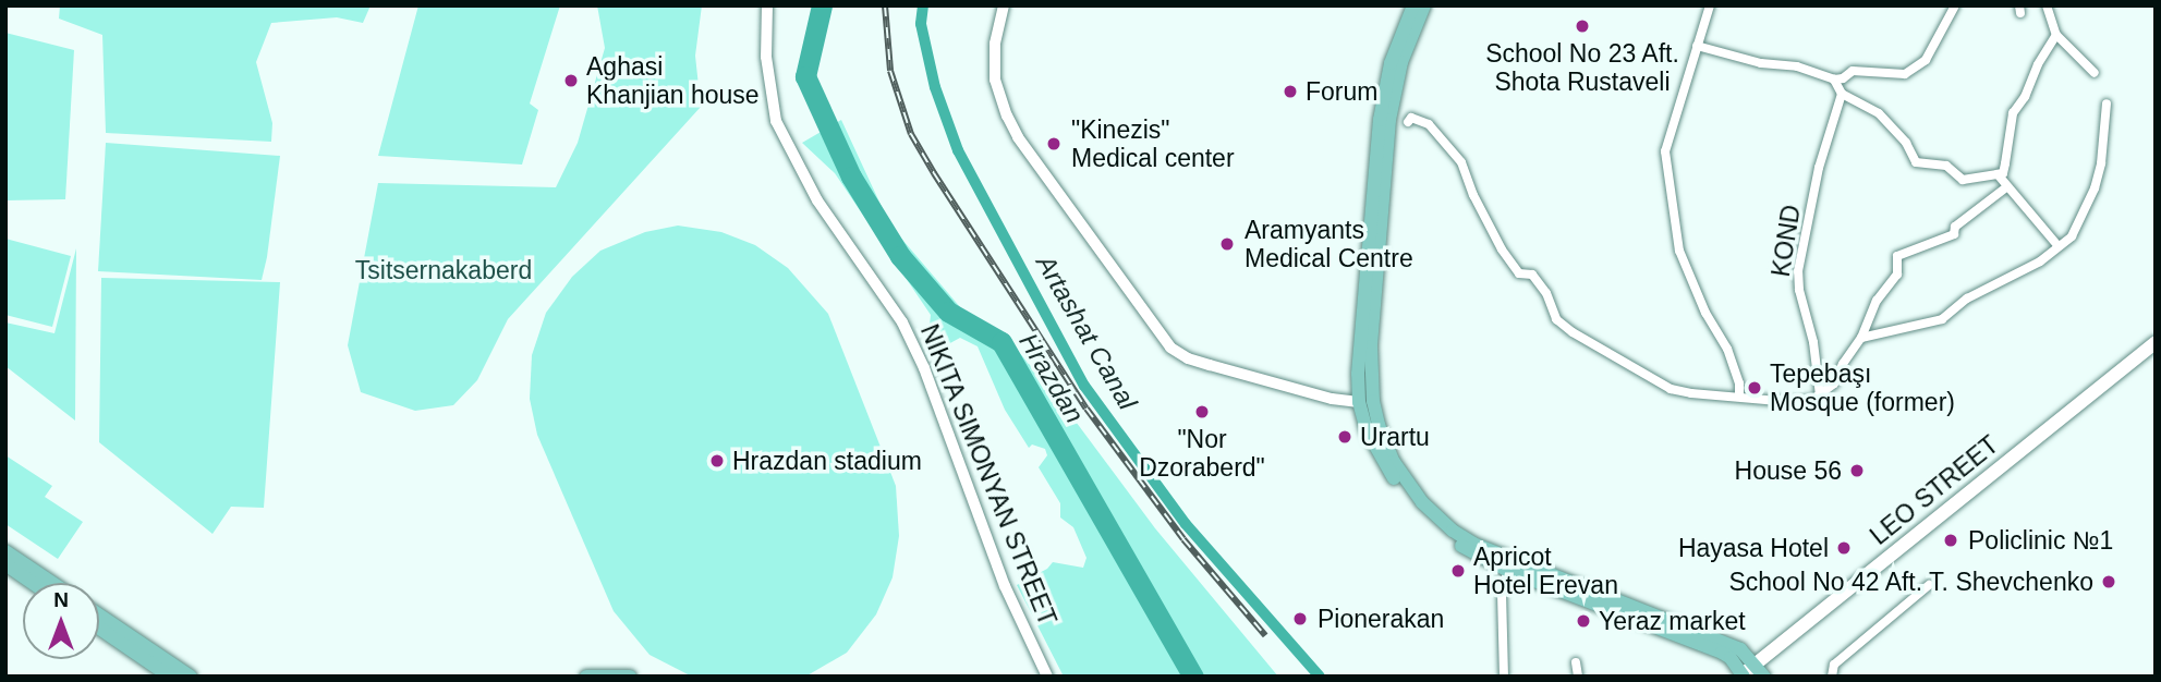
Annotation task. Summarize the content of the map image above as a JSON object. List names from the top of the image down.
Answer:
{
  "streets": {
    "main road": ["LEO STREET"],
    "street": ["KOND", "NIKITA SIMONYAN STREET"]
  },
  "water": ["Artashat Canal", "Hrazdan"],
  "parks": ["Tsitsernakaberd"],
  "places": [
    "School No 23 Aft. Shota Rustaveli",
    "Aghasi Khanjian house",
    "Forum",
    "\"Kinezis\" Medical center",
    "Aramyants Medical Centre",
    "Tepebaşı Mosque (former)",
    "\"Nor Dzoraberd\"",
    "Urartu",
    "Hrazdan stadium",
    "House 56",
    "Policlinic №1",
    "Hayasa Hotel",
    "Apricot Hotel Erevan",
    "School No 42 Aft. T. Shevchenko",
    "Pionerakan",
    "Yeraz market"
  ],
  "north": "top"
}
